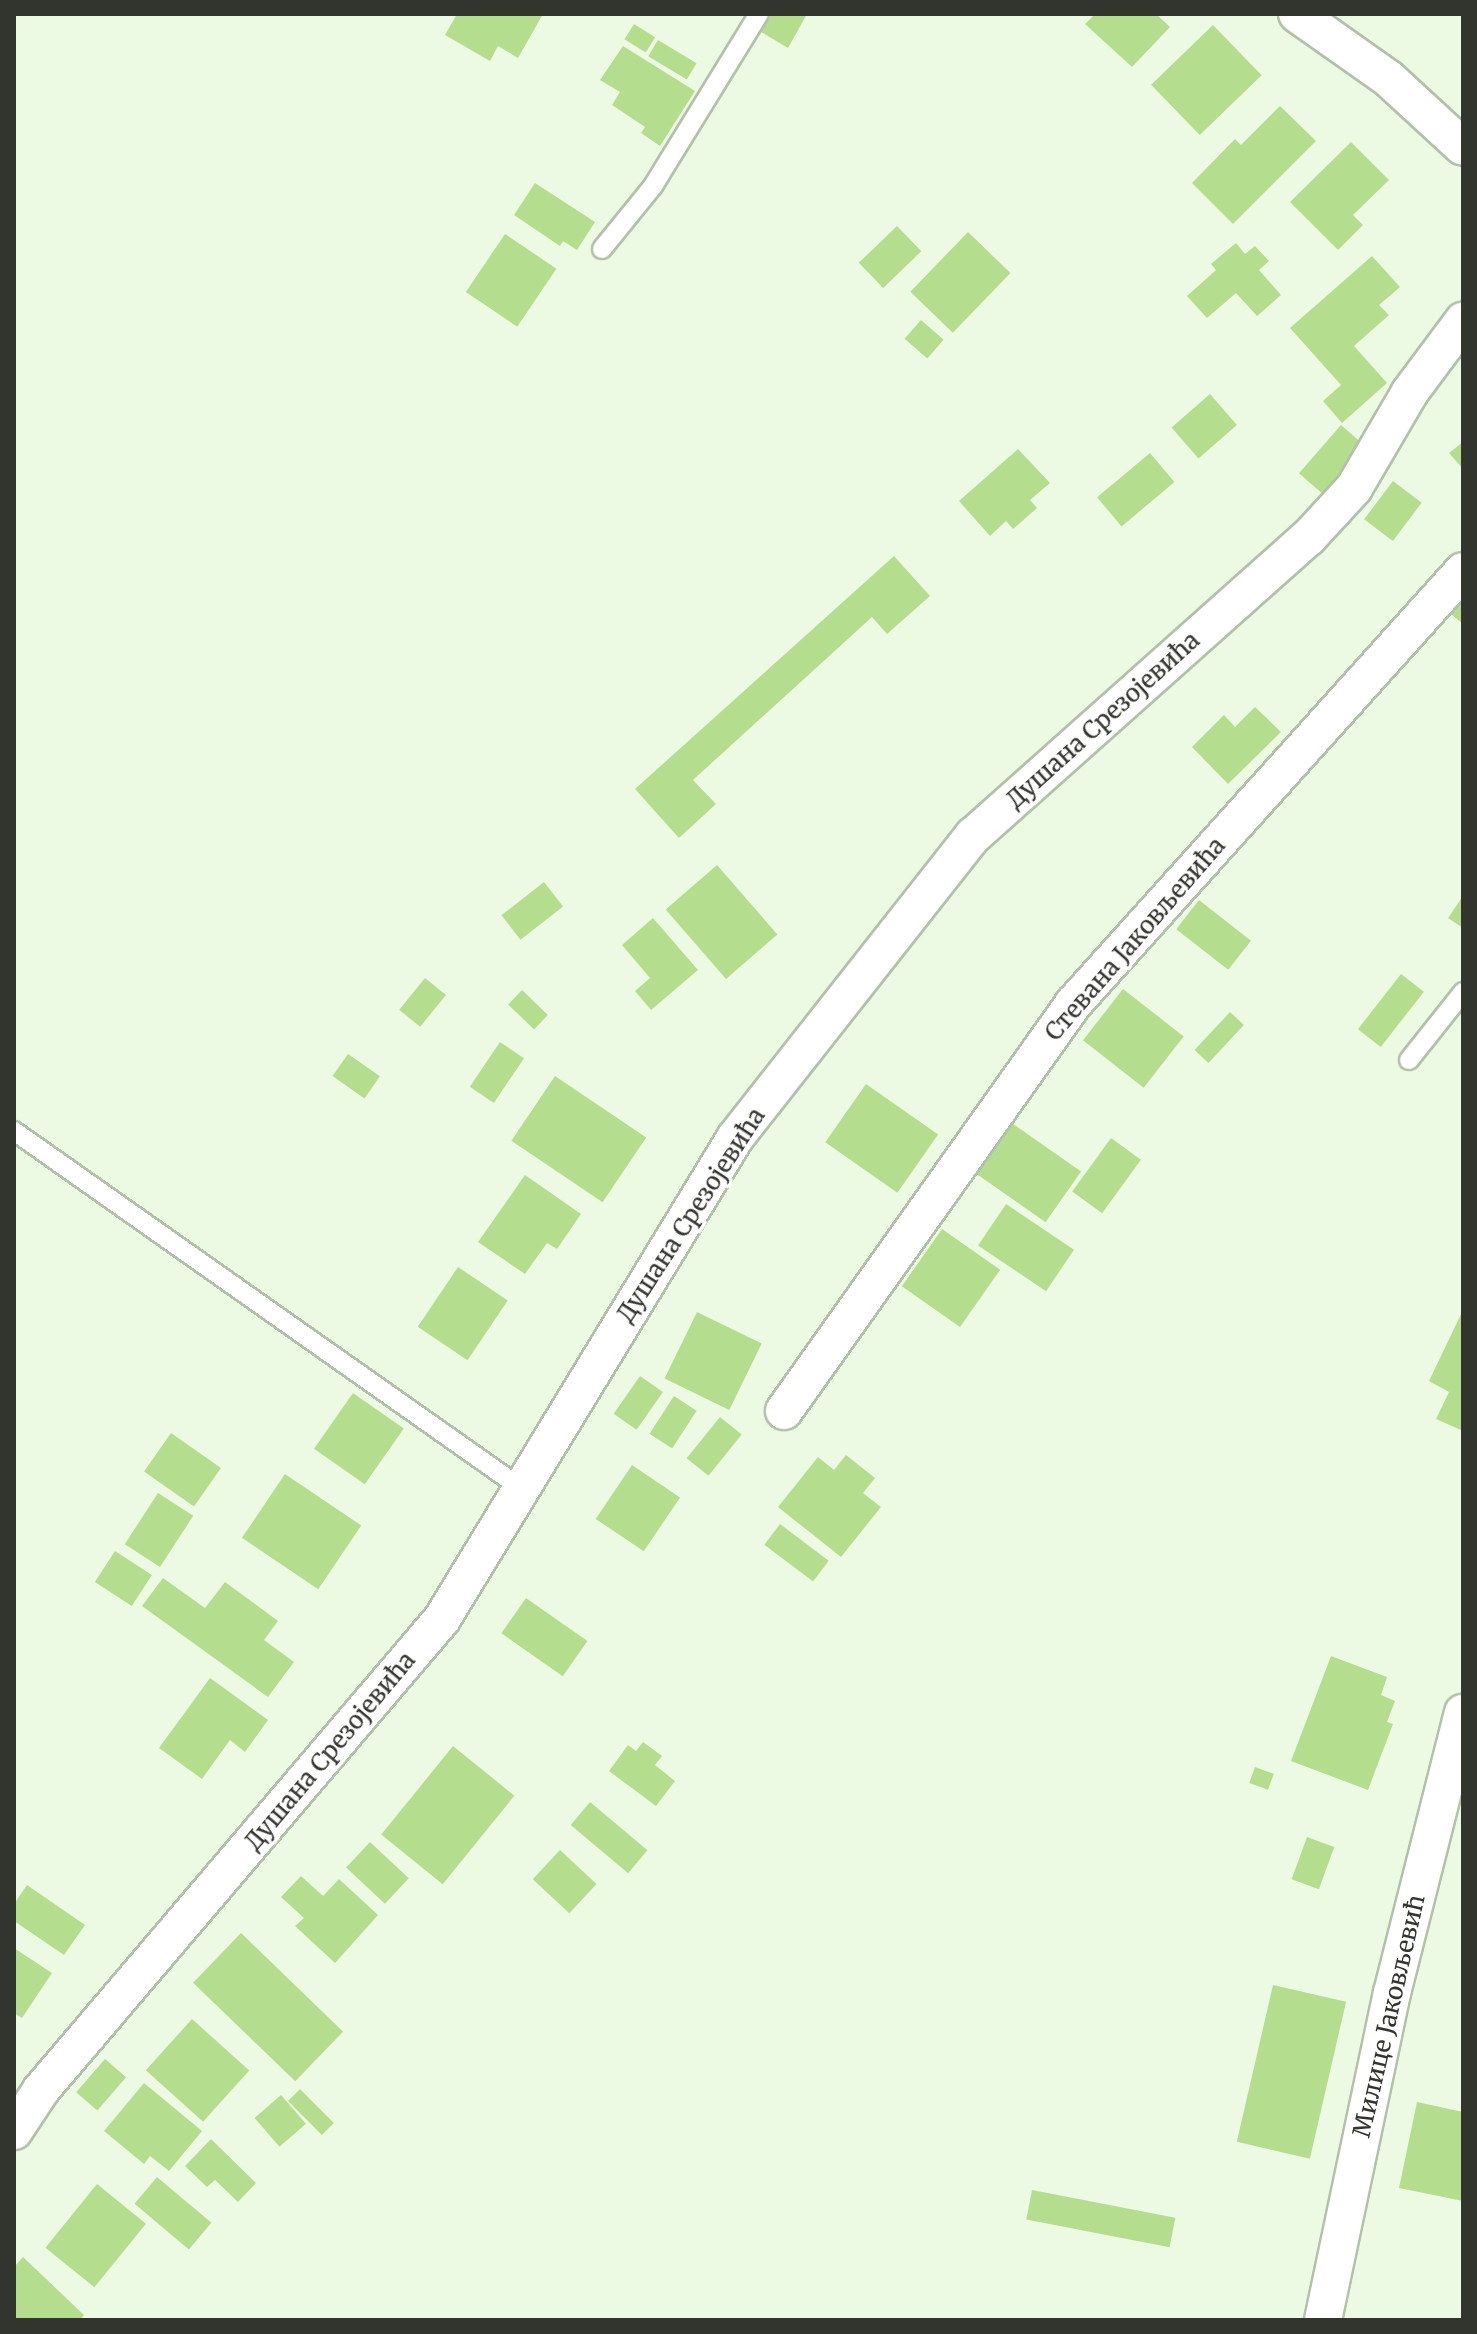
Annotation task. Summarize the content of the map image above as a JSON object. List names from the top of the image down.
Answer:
{
  "streets": {
    "street": ["Душана Срезојевића", "Стевана Јаковљевића", "Милице Јаковљевић"]
  }
}
